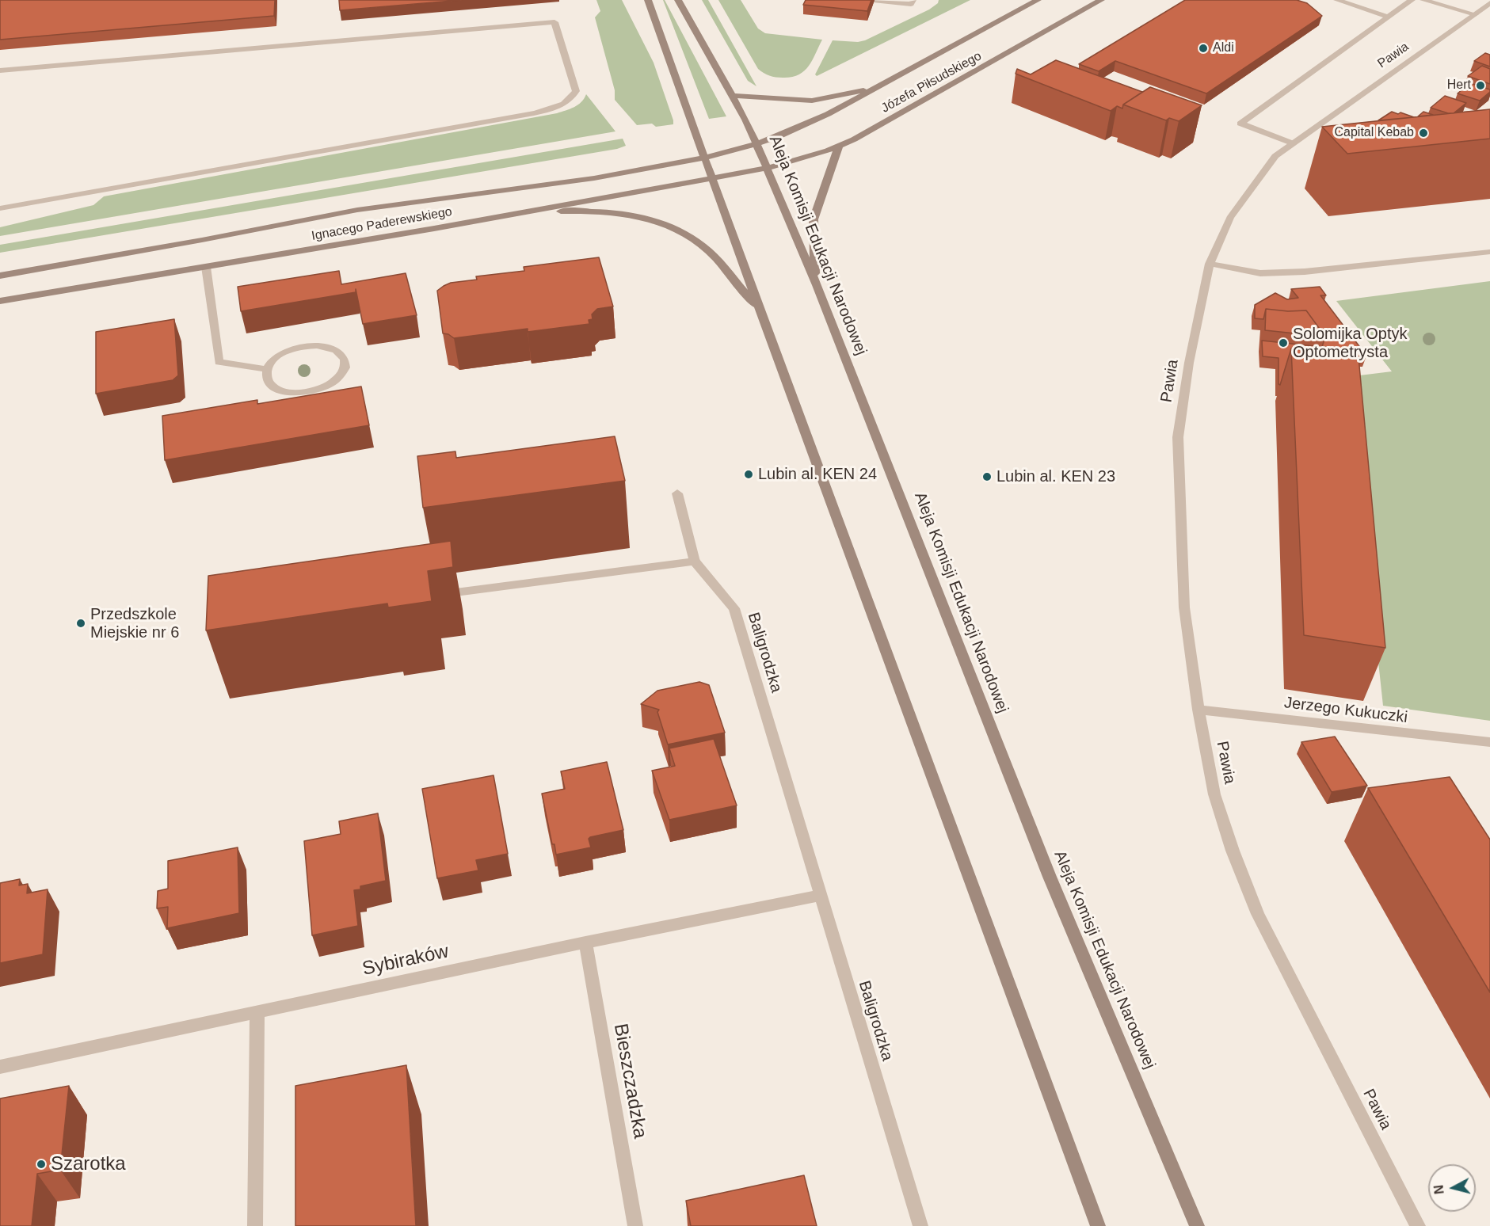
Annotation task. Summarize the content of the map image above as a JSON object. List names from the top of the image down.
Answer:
{
  "streets": {
    "street": [
      "Pawia",
      "Józefa Piłsudskiego",
      "Ignacego Paderewskiego",
      "Aleja Komisji Edukacji Narodowej",
      "Baligrodzka",
      "Jerzego Kukuczki",
      "Sybiraków",
      "Bieszczadzka"
    ]
  },
  "crossings": [
    ["Pawia", "Jerzego Kukuczki"],
    ["Józefa Piłsudskiego", "Ignacego Paderewskiego"],
    ["Józefa Piłsudskiego", "Aleja Komisji Edukacji Narodowej"],
    ["Ignacego Paderewskiego", "Aleja Komisji Edukacji Narodowej"],
    ["Baligrodzka", "Sybiraków"],
    ["Sybiraków", "Bieszczadzka"]
  ],
  "places": [
    "Aldi",
    "Hert",
    "Capital Kebab",
    "Solomijka Optyk Optometrysta",
    "Lubin al. KEN 24",
    "Lubin al. KEN 23",
    "Przedszkole Miejskie nr 6",
    "Szarotka"
  ],
  "north": "left"
}
